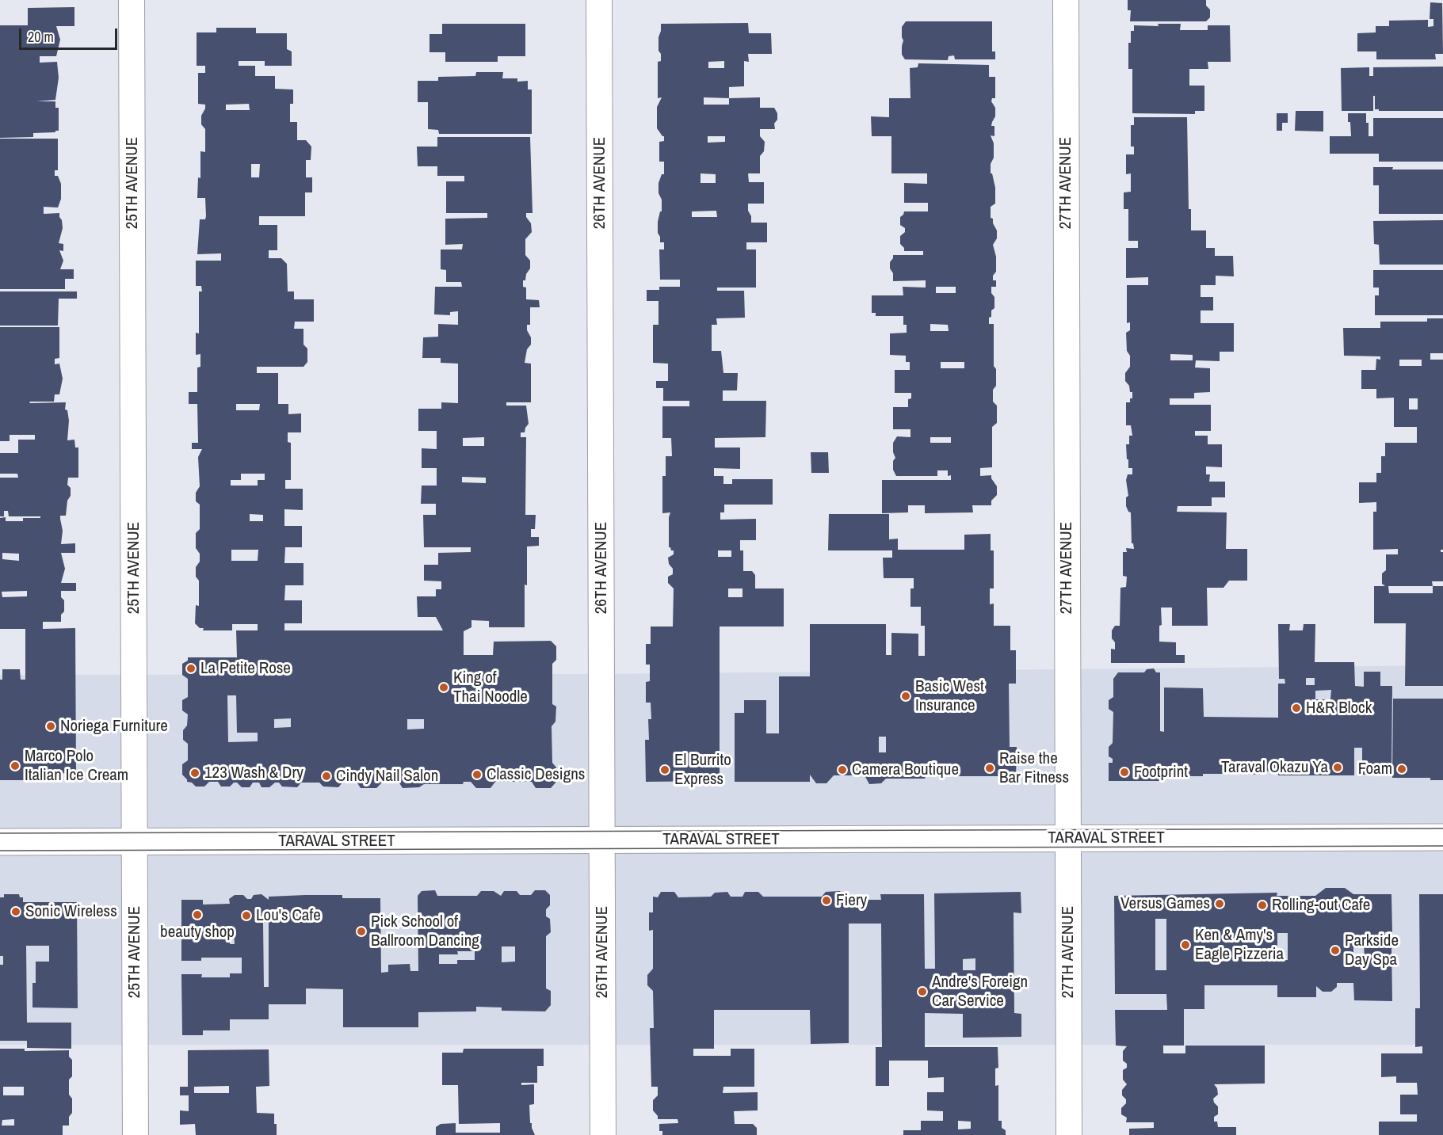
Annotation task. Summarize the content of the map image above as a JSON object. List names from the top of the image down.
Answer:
{
  "streets": {
    "street": [
      "25TH AVENUE",
      "26TH AVENUE",
      "27TH AVENUE",
      "TARAVAL STREET"
    ]
  },
  "crossings": [
    ["25TH AVENUE", "TARAVAL STREET"],
    ["26TH AVENUE", "TARAVAL STREET"],
    ["27TH AVENUE", "TARAVAL STREET"]
  ],
  "places": [
    "La Petite Rose",
    "King of Thai Noodle",
    "Basic West Insurance",
    "H&R Block",
    "Noriega Furniture",
    "Marco Polo Italian Ice Cream",
    "Taraval Okazu Ya",
    "Raise the Bar Fitness",
    "Foam",
    "El Burrito Express",
    "Camera Boutique",
    "Footprint",
    "123 Wash & Dry",
    "Classic Designs",
    "Cindy Nail Salon",
    "Fiery",
    "Versus Games",
    "Rolling-out Cafe",
    "Sonic Wireless",
    "beauty shop",
    "Lou's Cafe",
    "Pick School of Ballroom Dancing",
    "Ken & Amy's Eagle Pizzeria",
    "Parkside Day Spa",
    "Andre's Foreign Car Service"
  ],
  "scale_bar": "20 m"
}
